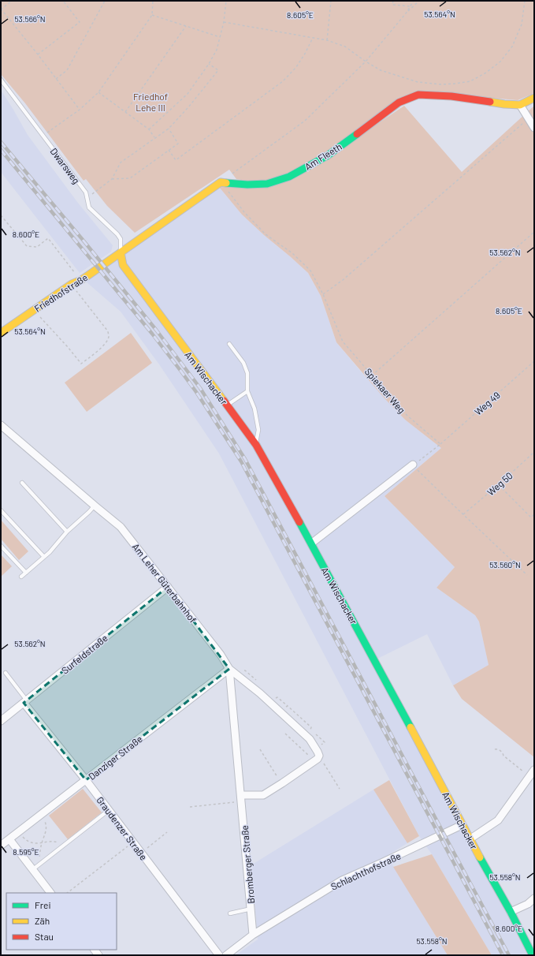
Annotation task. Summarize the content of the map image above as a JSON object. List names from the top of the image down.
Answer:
{
  "streets": {
    "street": [
      "Am Fleeth",
      "Friedhofstraße",
      "Am Wischacker",
      "Am Leher Güterbahnhof",
      "Surfeldstraße",
      "Danziger Straße",
      "Graudenzer Straße",
      "Bromberger Straße",
      "Schlachthofstraße"
    ],
    "lane": ["Dwarsweg"],
    "path": ["Spiekaer Weg", "Weg 49", "Weg 50"]
  },
  "crossings": [
    ["Am Fleeth", "Spiekaer Weg"],
    ["Dwarsweg", "Friedhofstraße"],
    ["Dwarsweg", "Am Wischacker"],
    ["Friedhofstraße", "Am Wischacker"],
    ["Am Wischacker", "Schlachthofstraße"],
    ["Spiekaer Weg", "Weg 49"],
    ["Am Leher Güterbahnhof", "Surfeldstraße"],
    ["Am Leher Güterbahnhof", "Danziger Straße"],
    ["Am Leher Güterbahnhof", "Bromberger Straße"],
    ["Surfeldstraße", "Graudenzer Straße"],
    ["Danziger Straße", "Graudenzer Straße"],
    ["Danziger Straße", "Bromberger Straße"],
    ["Bromberger Straße", "Schlachthofstraße"]
  ],
  "parks": ["Friedhof Lehe III"],
  "legend": ["Frei", "Zäh", "Stau"],
  "coordinates": [
    "53.564°N",
    "8.605°E",
    "53.566°N",
    "8.600°E",
    "53.562°N",
    "53.560°N",
    "8.595°E",
    "53.558°N"
  ]
}
